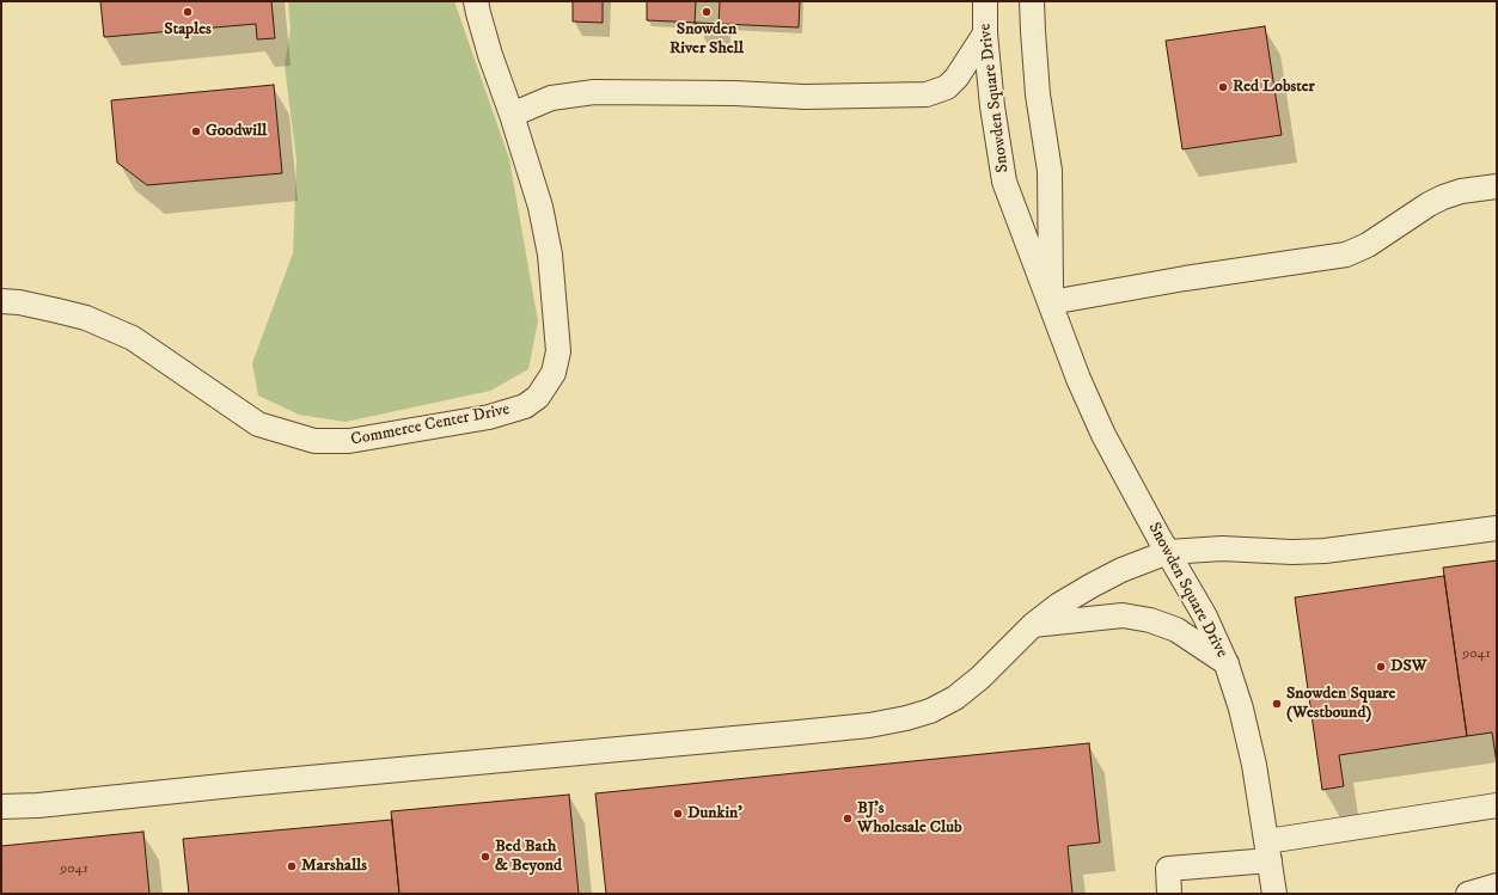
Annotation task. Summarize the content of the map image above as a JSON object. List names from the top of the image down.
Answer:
{
  "streets": {
    "street": ["Snowden Square Drive", "Commerce Center Drive"]
  },
  "places": [
    "Staples",
    "Snowden River Shell",
    "Red Lobster",
    "Goodwill",
    "DSW",
    "Snowden Square (Westbound)",
    "Dunkin'",
    "BJ's Wholesale Club",
    "Bed Bath & Beyond",
    "Marshalls"
  ],
  "house_numbers": ["9041", "9041"]
}
